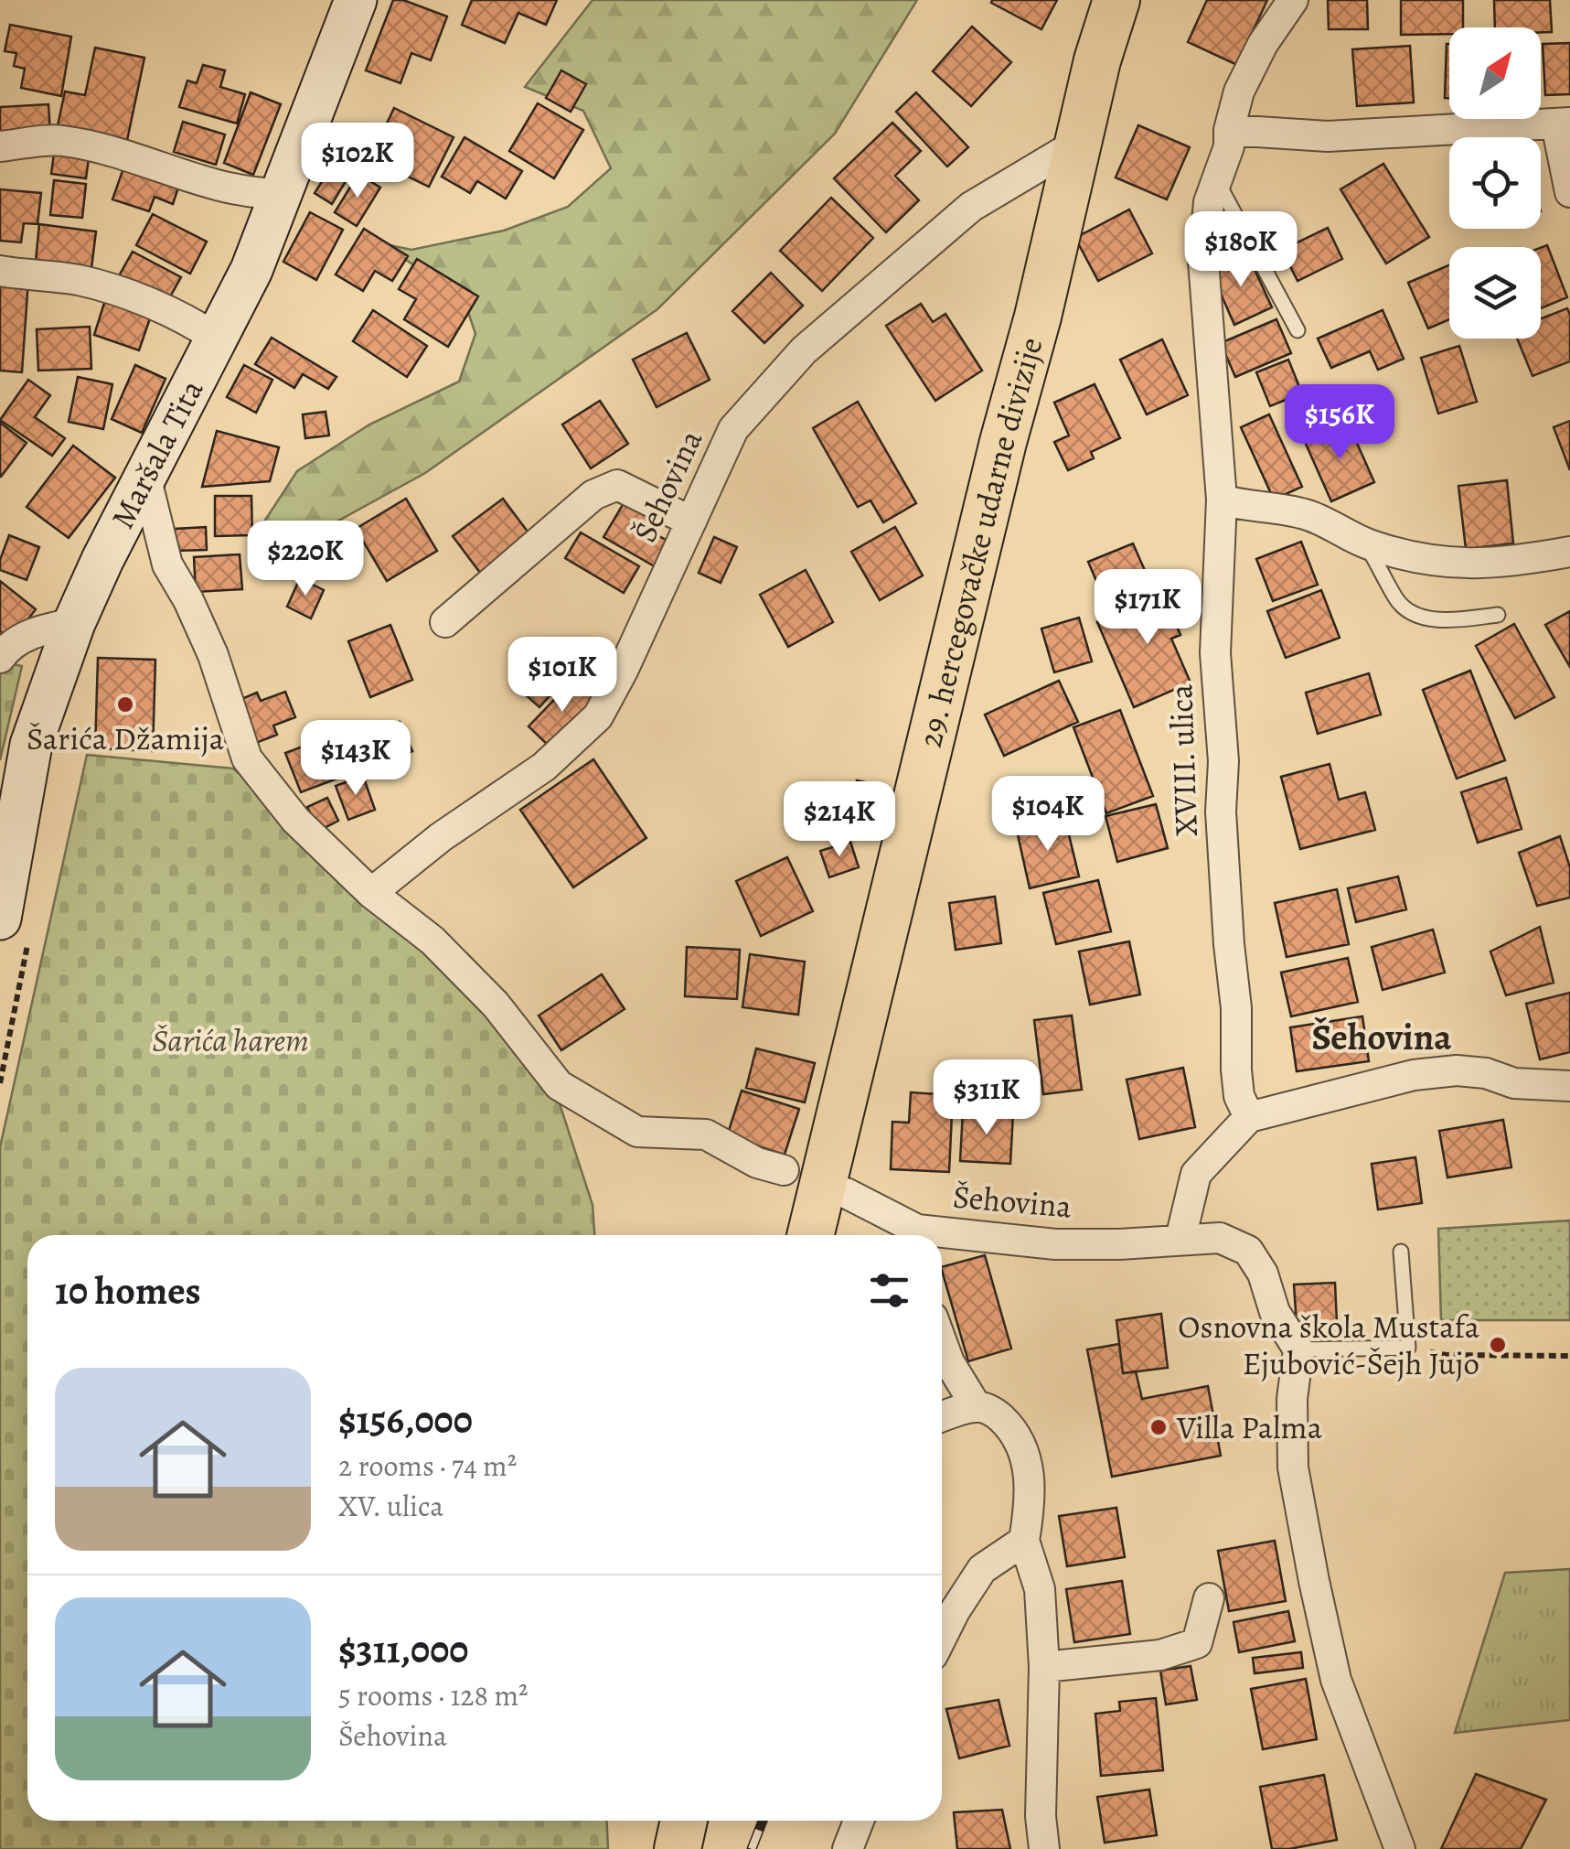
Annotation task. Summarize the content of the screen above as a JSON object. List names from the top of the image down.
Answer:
{
  "streets": {
    "main road": ["29. hercegovačke udarne divizije"],
    "street": ["Maršala Tita", "Šehovina", "XVIII. ulica"]
  },
  "crossings": [
    ["Šehovina", "29. hercegovačke udarne divizije"]
  ],
  "districts": ["Šehovina"],
  "parks": ["Šarića harem"],
  "places": ["Šarića Džamija", "Osnovna škola Mustafa Ejubović-Šejh Jujo", "Villa Palma"],
  "north": "top right",
  "page": {
    "price": [
      "$102K",
      "$180K",
      "$156K",
      "$220K",
      "$171K",
      "$101K",
      "$143K",
      "$104K",
      "$214K",
      "$311K"
    ],
    "heading": "10 homes",
    "list": [
      {
        "name": "$156,000",
        "note": "2 rooms · 74 m² · XV. ulica"
      },
      {
        "name": "$311,000",
        "note": "5 rooms · 128 m² · Šehovina"
      }
    ]
  }
}
